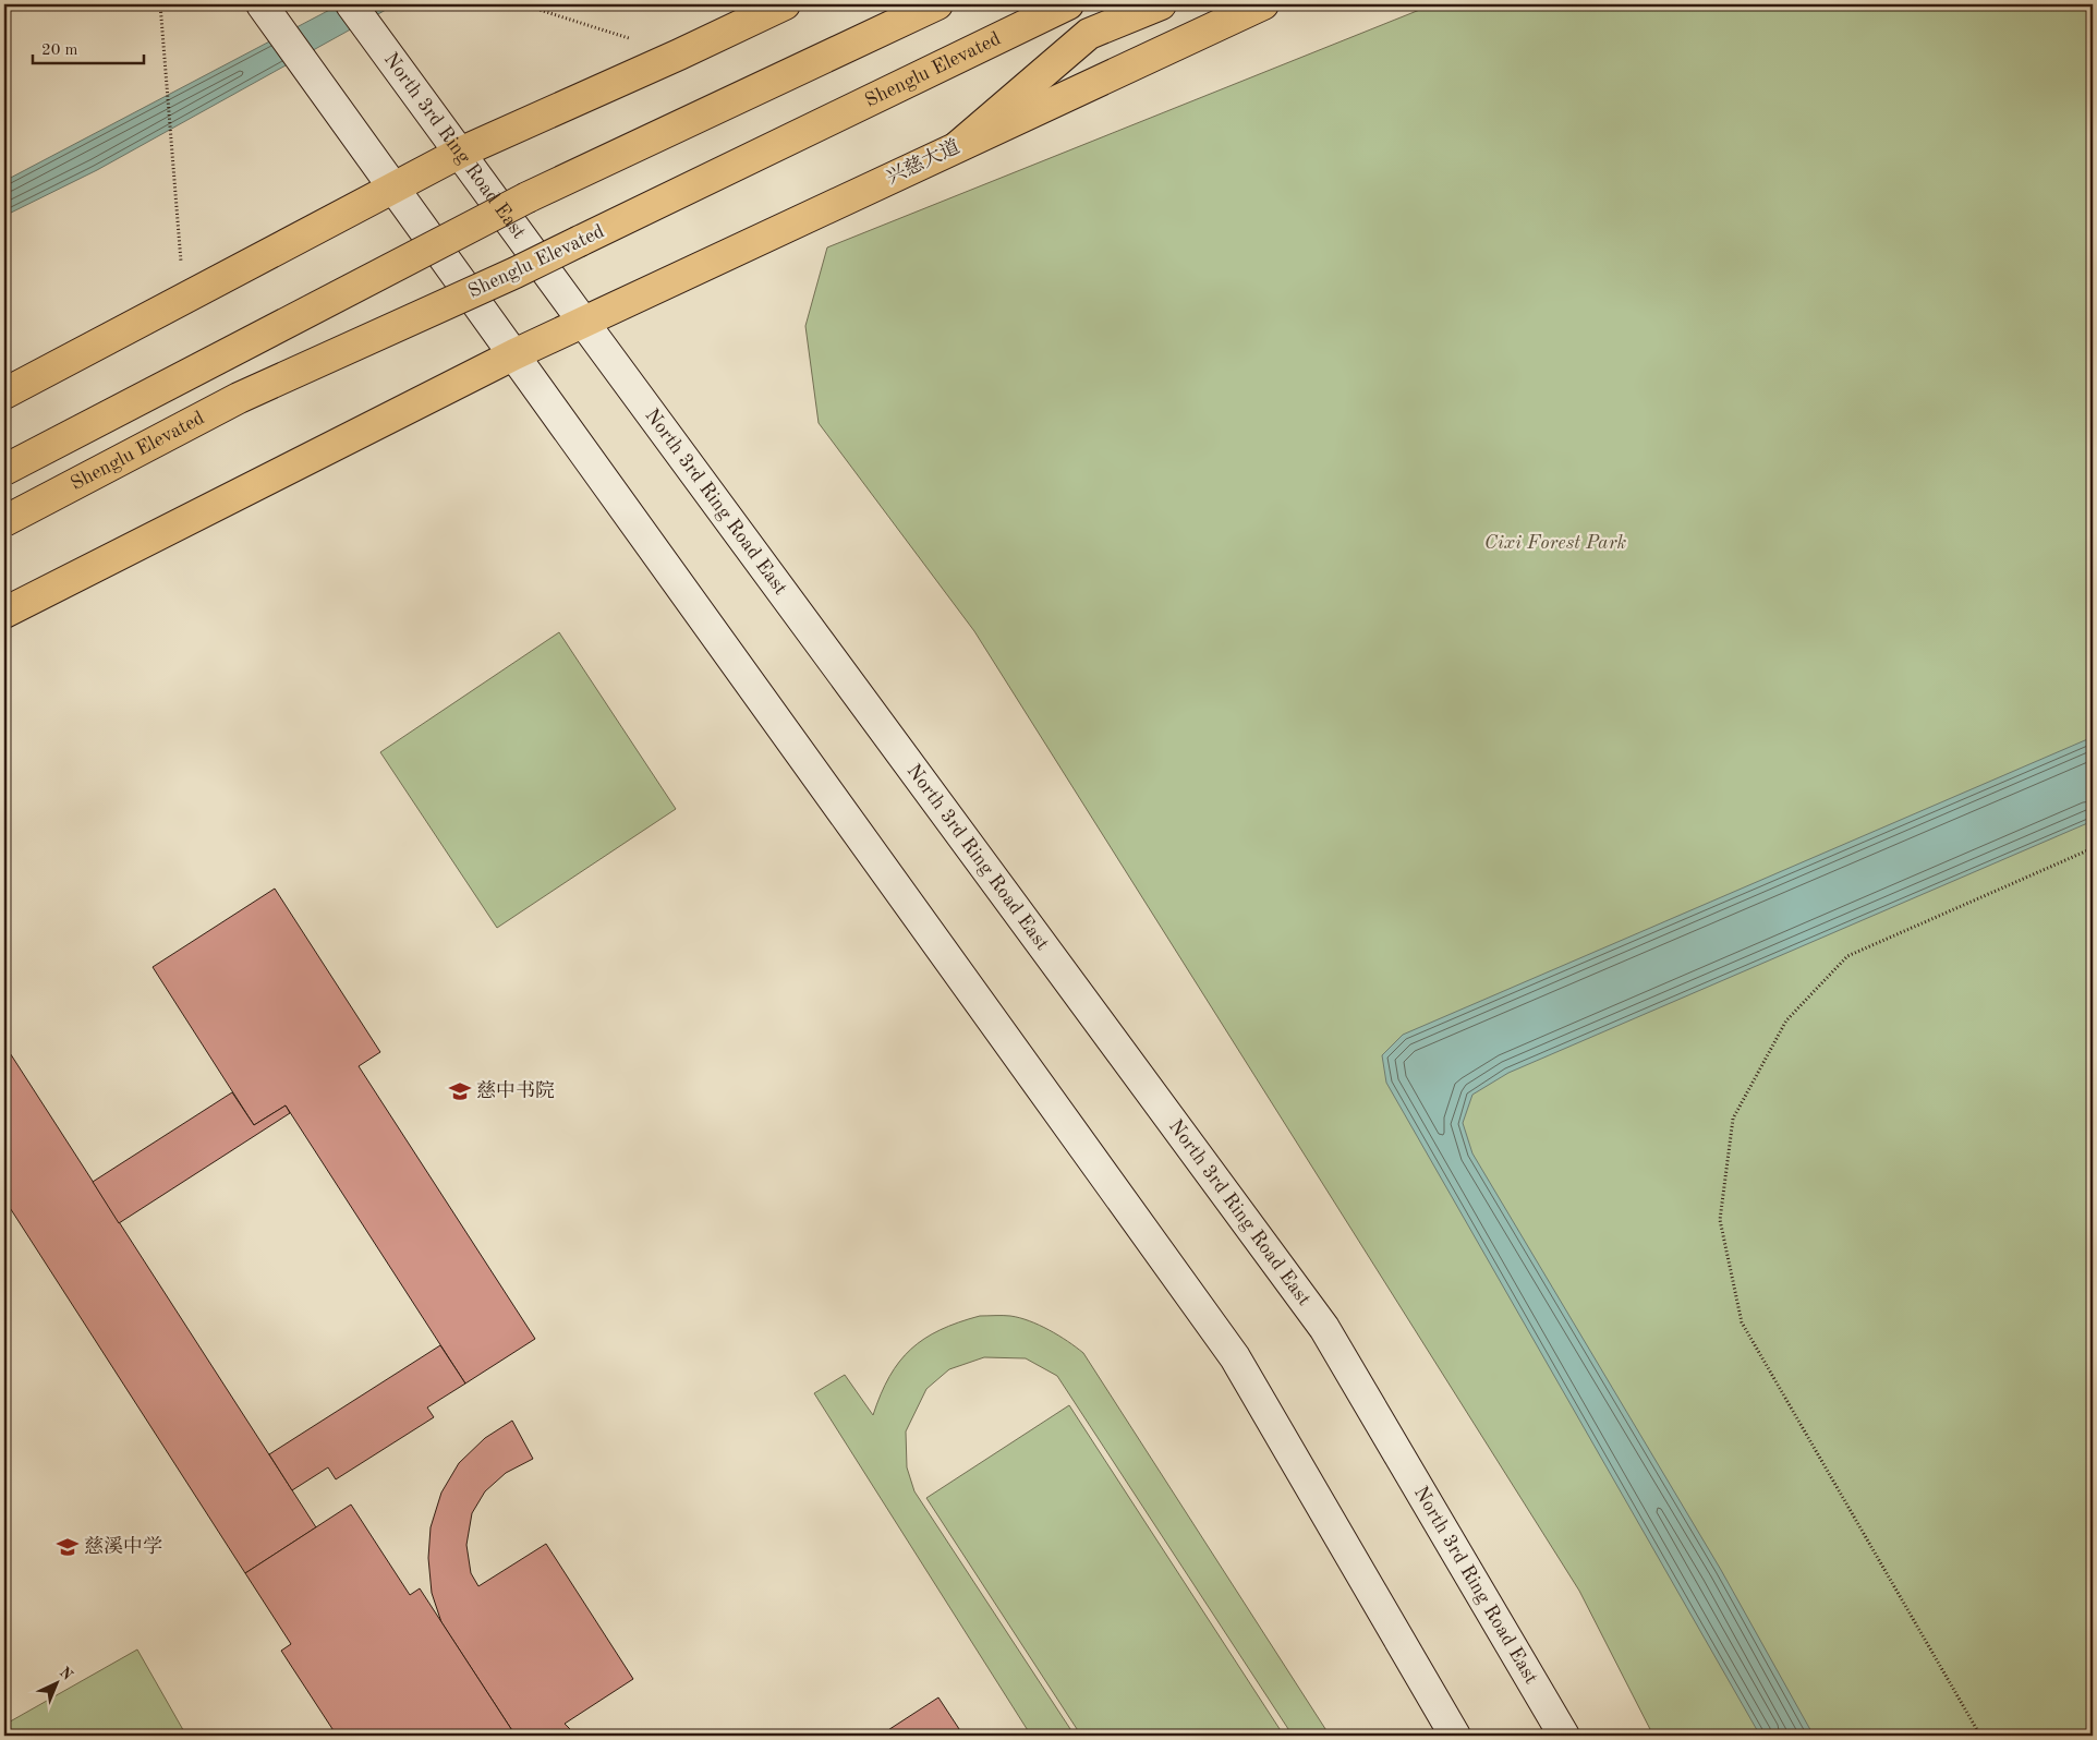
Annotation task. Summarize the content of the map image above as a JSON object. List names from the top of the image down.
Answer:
{
  "streets": {
    "main road": ["Shenglu Elevated", "North 3rd Ring Road East", "兴慈大道"]
  },
  "crossings": [
    ["North 3rd Ring Road East", "兴慈大道"]
  ],
  "parks": ["Cixi Forest Park"],
  "places": {
    "school or university": ["慈中书院", "慈溪中学"]
  },
  "scale_bar": "20 m",
  "north": "top right"
}
